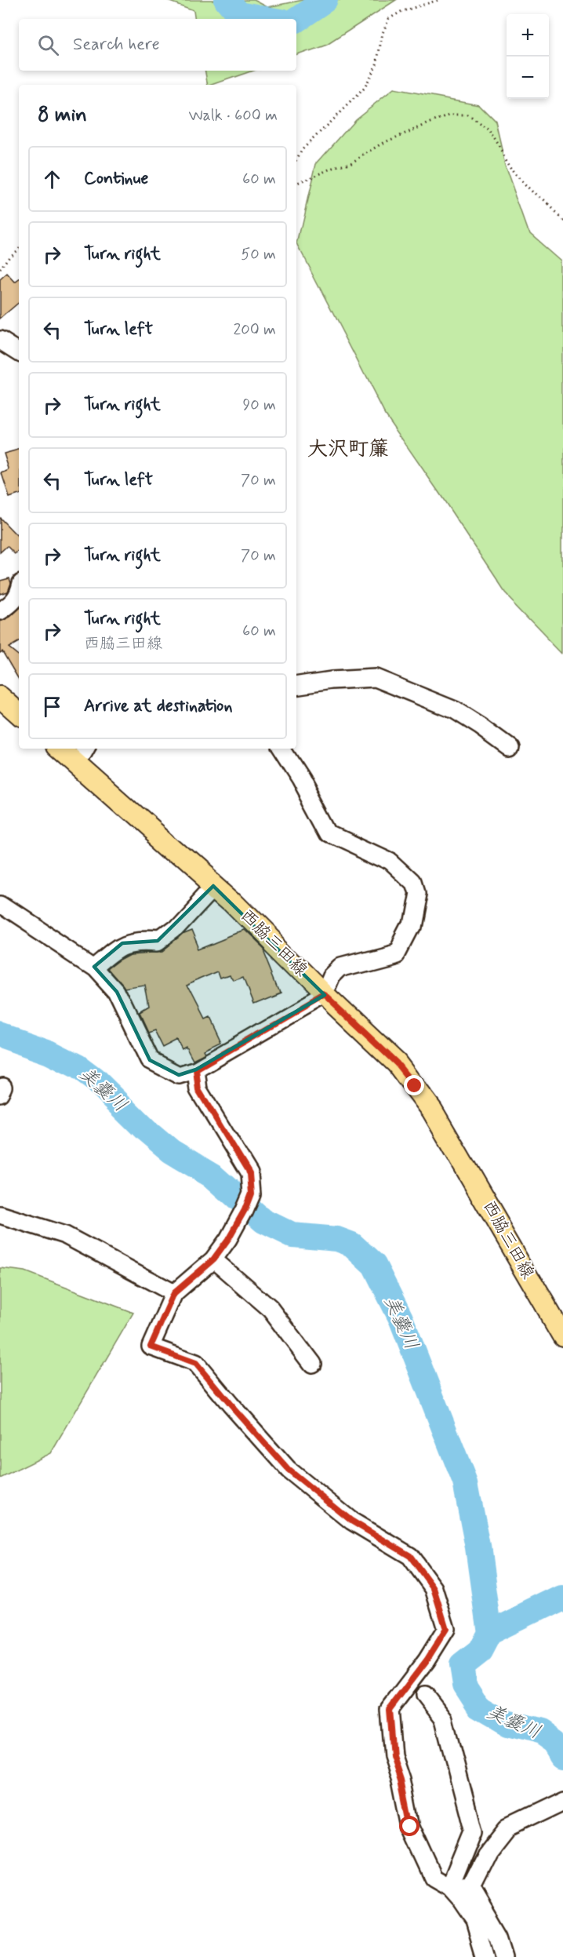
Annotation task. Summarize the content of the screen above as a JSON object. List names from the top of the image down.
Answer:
{
  "streets": {
    "main road": ["西脇三田線"]
  },
  "districts": ["大沢町簾"],
  "water": ["美嚢川"],
  "page": {
    "map_buttons": ["+", "−"],
    "search": "Search here",
    "heading": ["8 min", "Walk · 600 m"],
    "list": [
      ["Continue", "60 m"],
      ["Turn right", "50 m"],
      ["Turn left", "200 m"],
      ["Turn right", "90 m"],
      ["Turn left", "70 m"],
      ["Turn right", "70 m"],
      ["Turn right", "西脇三田線", "60 m"],
      "Arrive at destination"
    ]
  }
}
